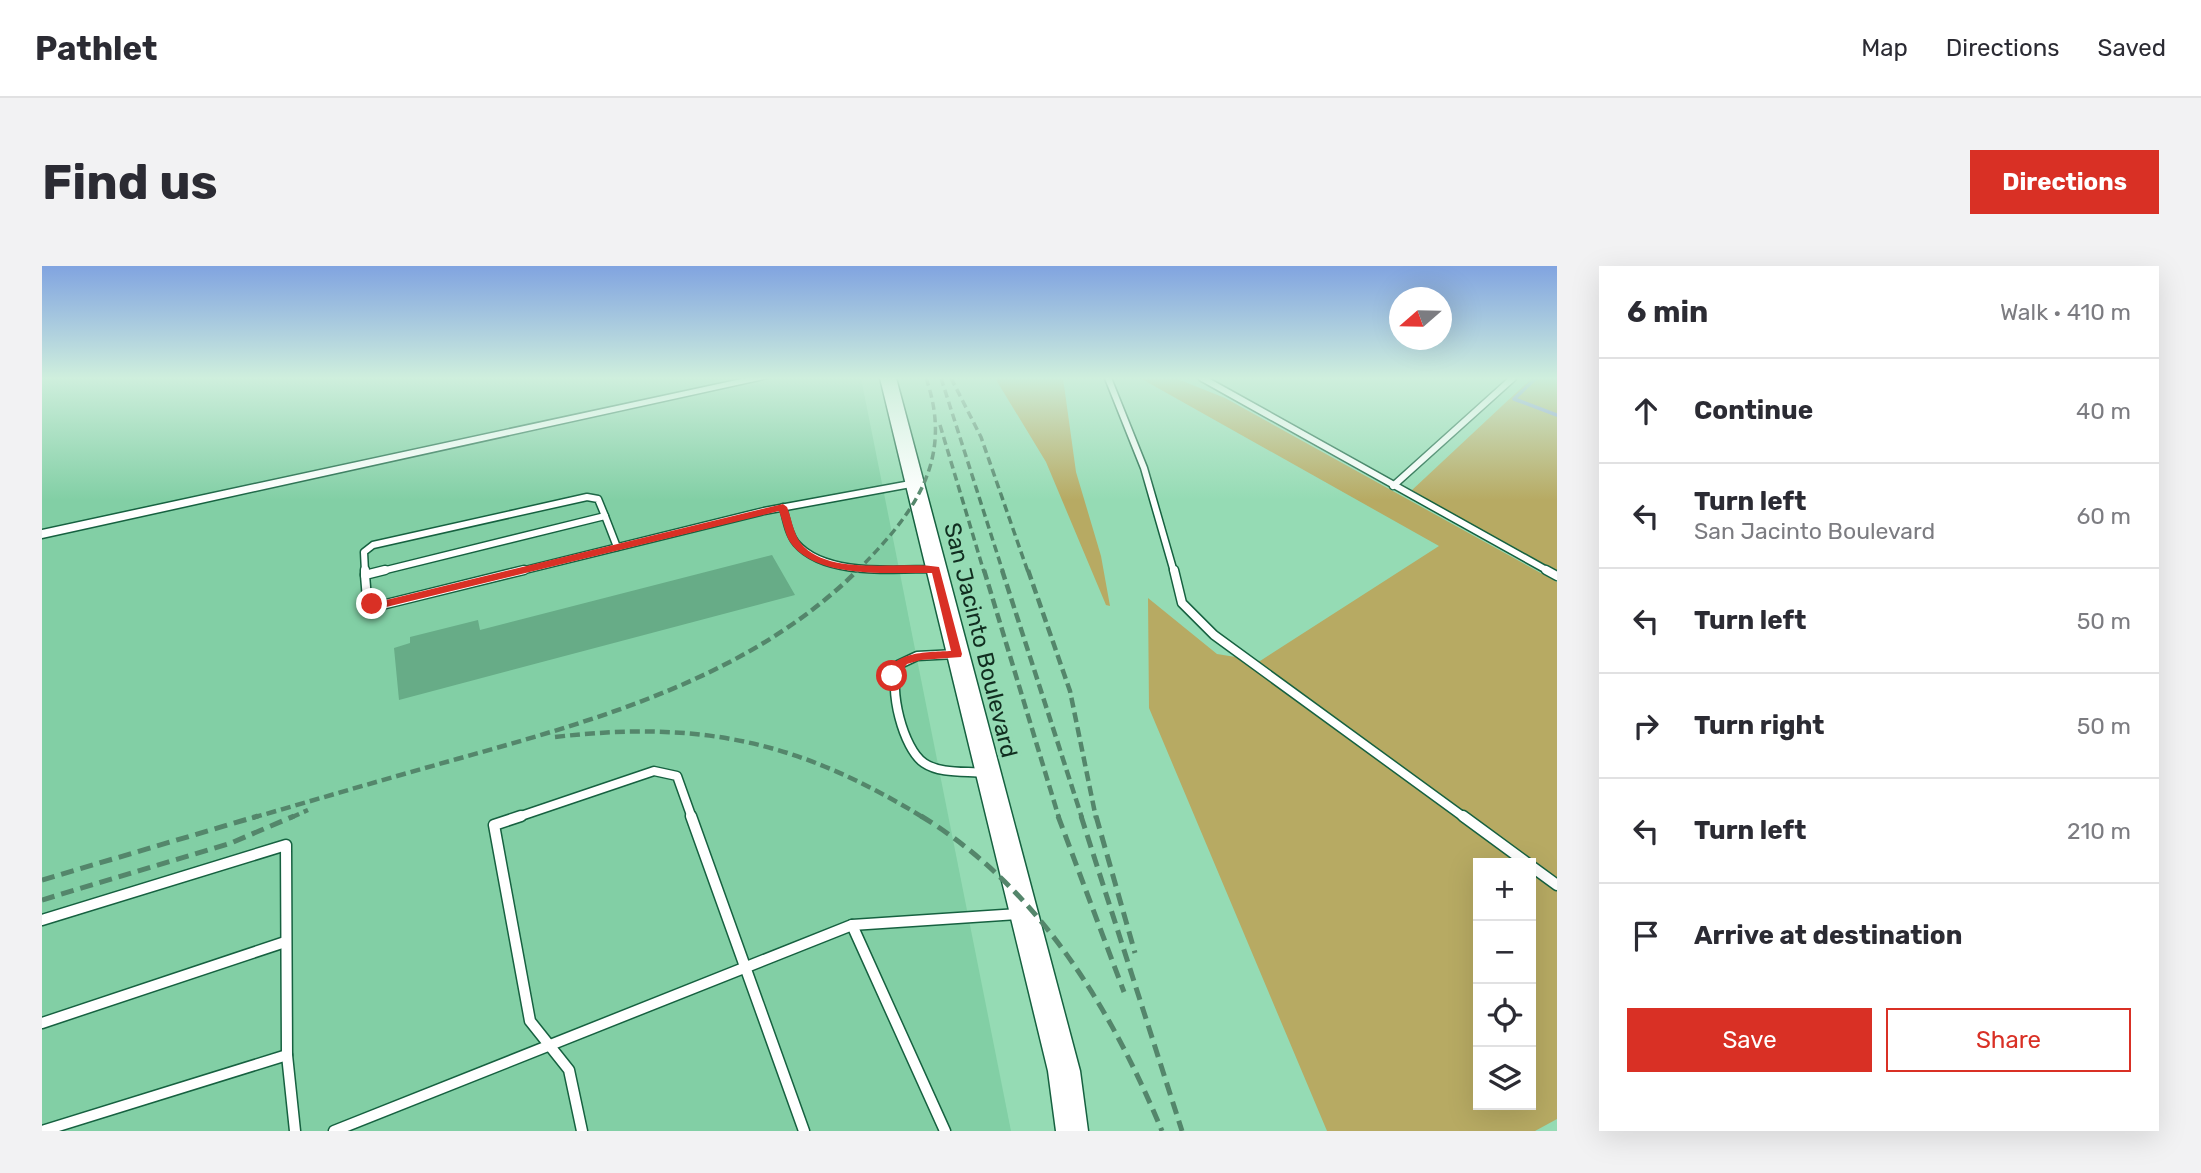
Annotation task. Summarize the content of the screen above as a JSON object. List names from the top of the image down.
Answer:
{
  "streets": {
    "main road": ["San Jacinto Boulevard"]
  },
  "north": "left",
  "page": {
    "header": "Pathlet",
    "nav": ["Map", "Directions", "Saved"],
    "buttons": [
      "Directions",
      ["Save", "Share"]
    ],
    "title": "Find us",
    "heading": ["6 min", "Walk · 410 m"],
    "list": [
      ["Continue", "40 m"],
      ["Turn left", "San Jacinto Boulevard", "60 m"],
      ["Turn left", "50 m"],
      ["Turn right", "50 m"],
      ["Turn left", "210 m"],
      "Arrive at destination"
    ],
    "map_buttons": ["+", "−"]
  }
}
